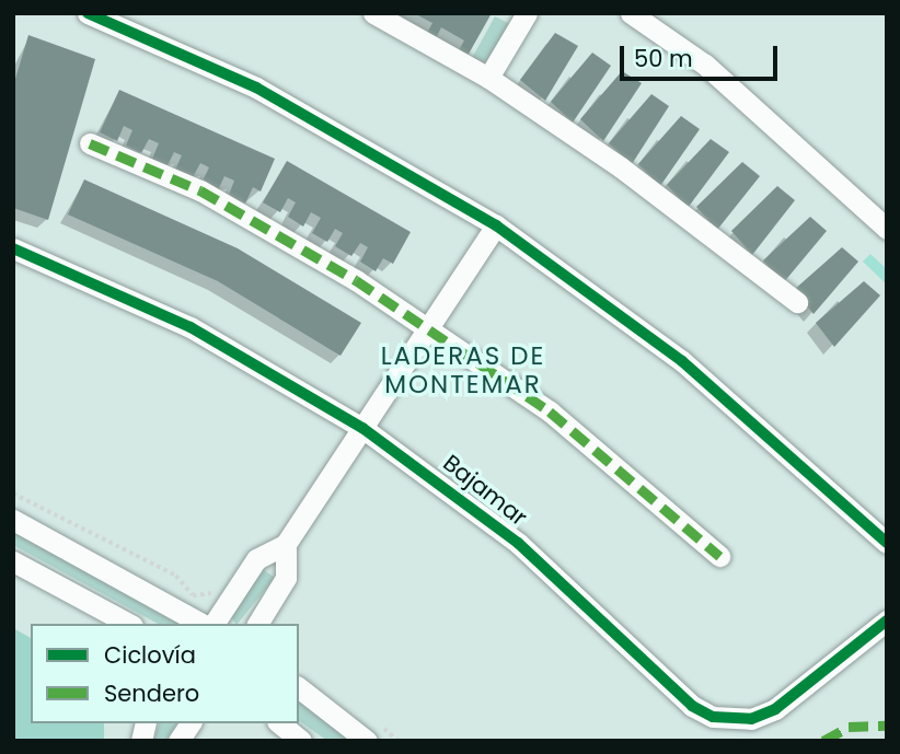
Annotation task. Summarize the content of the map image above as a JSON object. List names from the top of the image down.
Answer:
{
  "streets": {
    "street": ["Bajamar"]
  },
  "districts": ["LADERAS DE MONTEMAR"],
  "legend": ["Ciclovía", "Sendero"],
  "scale_bar": "50 m"
}
